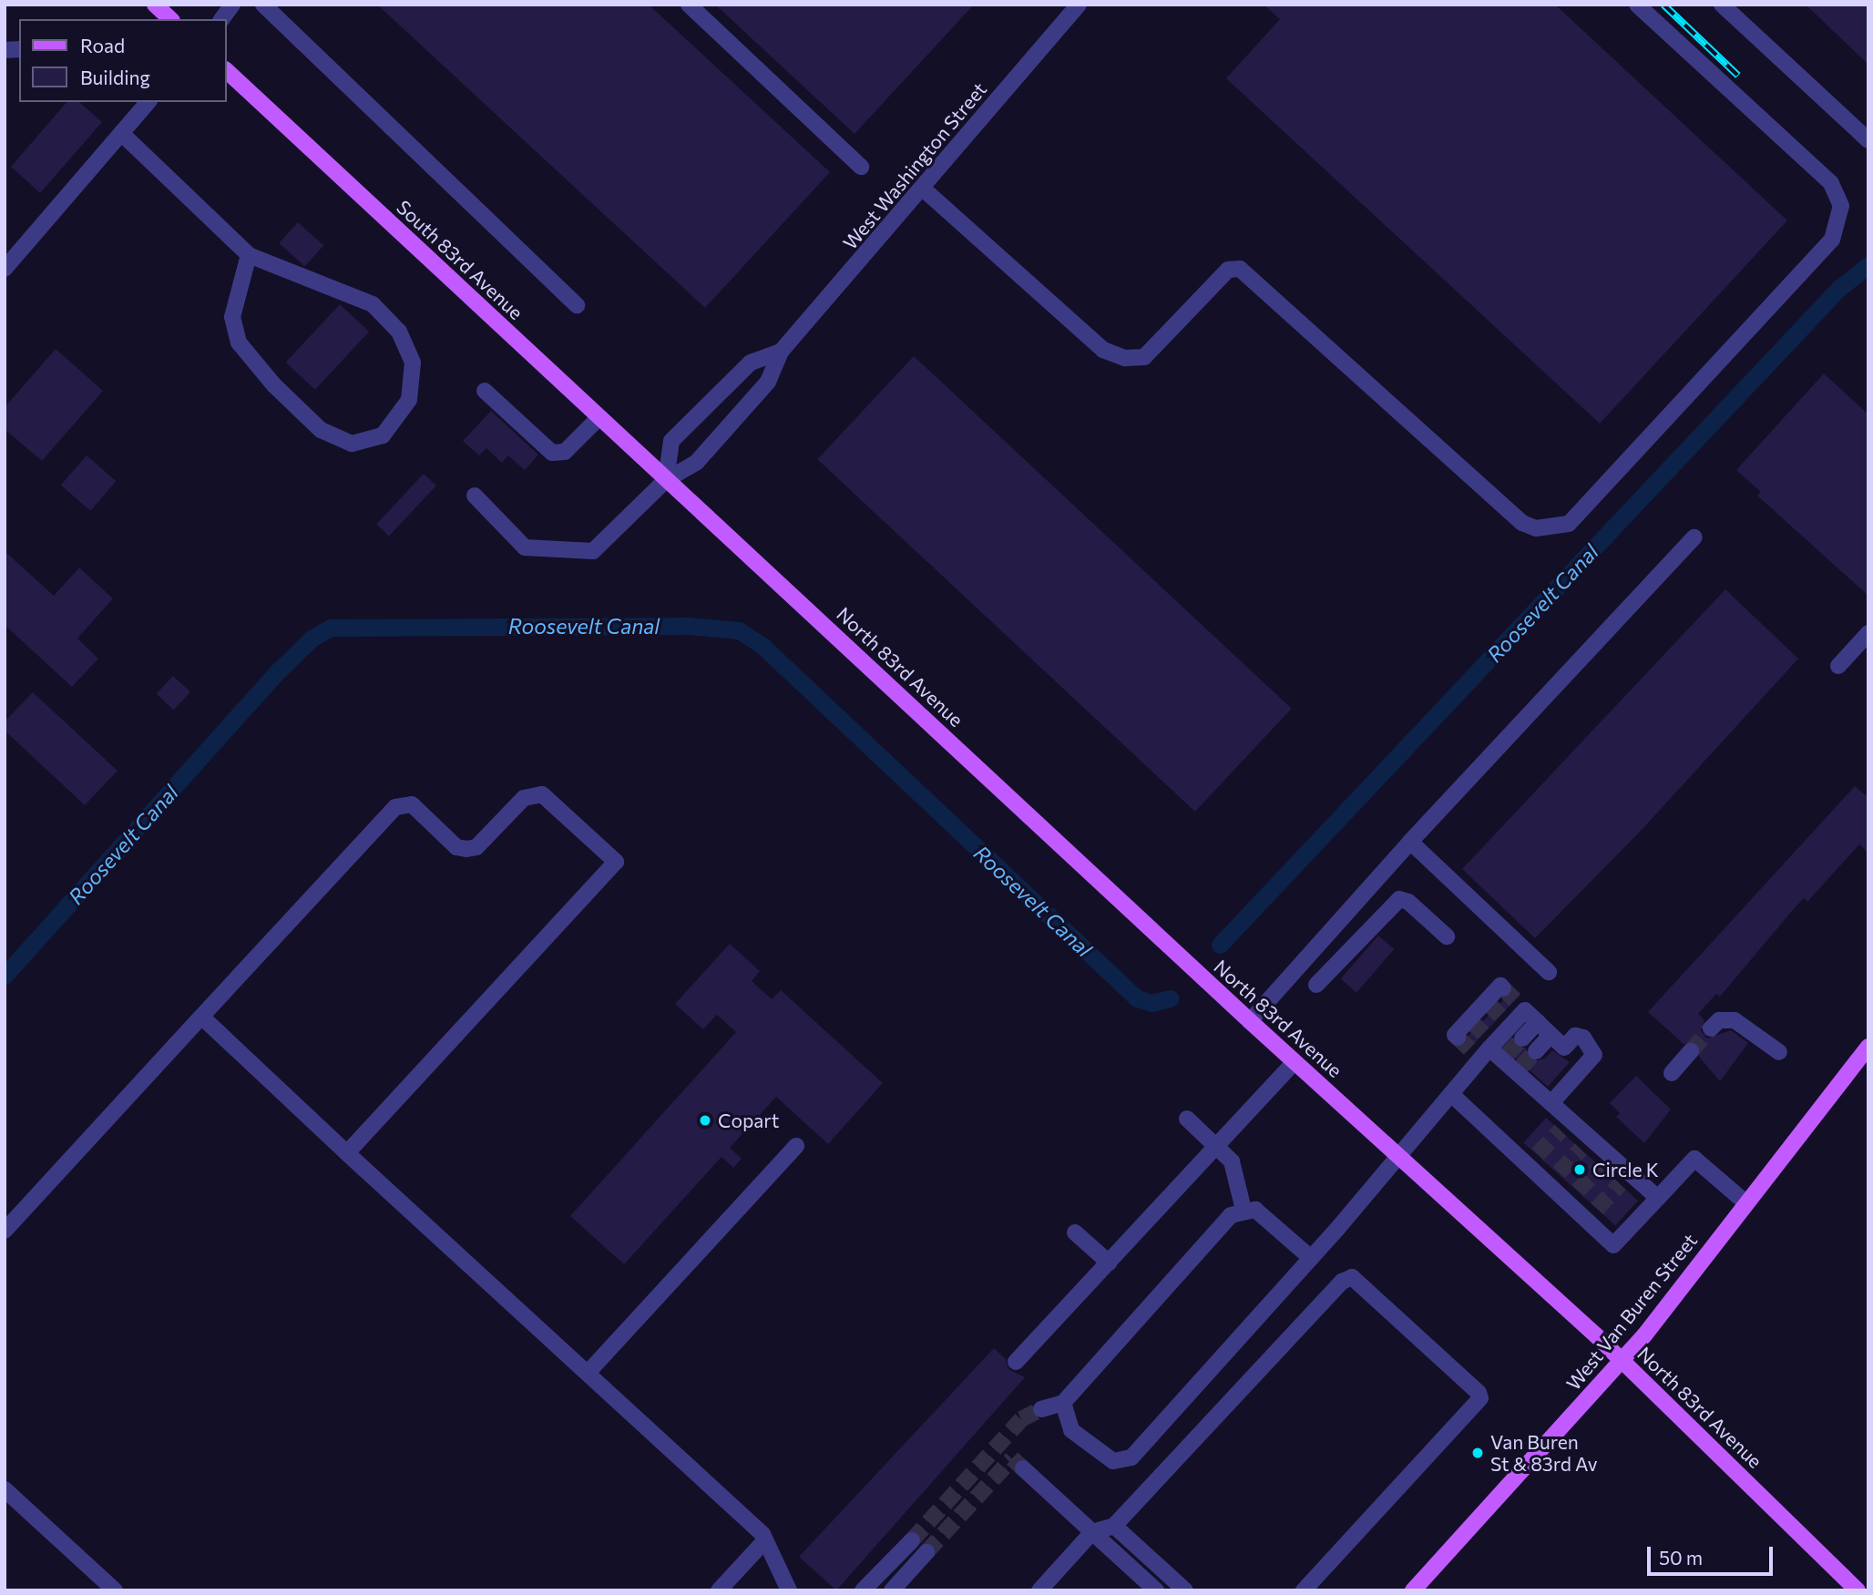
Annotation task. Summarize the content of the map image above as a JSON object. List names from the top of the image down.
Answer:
{
  "streets": {
    "main road": ["South 83rd Avenue", "North 83rd Avenue", "West Van Buren Street"],
    "street": ["West Washington Street"]
  },
  "crossings": [
    ["West Washington Street", "South 83rd Avenue"],
    ["West Washington Street", "North 83rd Avenue"],
    ["South 83rd Avenue", "North 83rd Avenue"],
    ["North 83rd Avenue", "West Van Buren Street"]
  ],
  "water": ["Roosevelt Canal"],
  "places": ["Copart", "Circle K", "Van Buren St & 83rd Av"],
  "legend": ["Road", "Building"],
  "scale_bar": "50 m"
}
